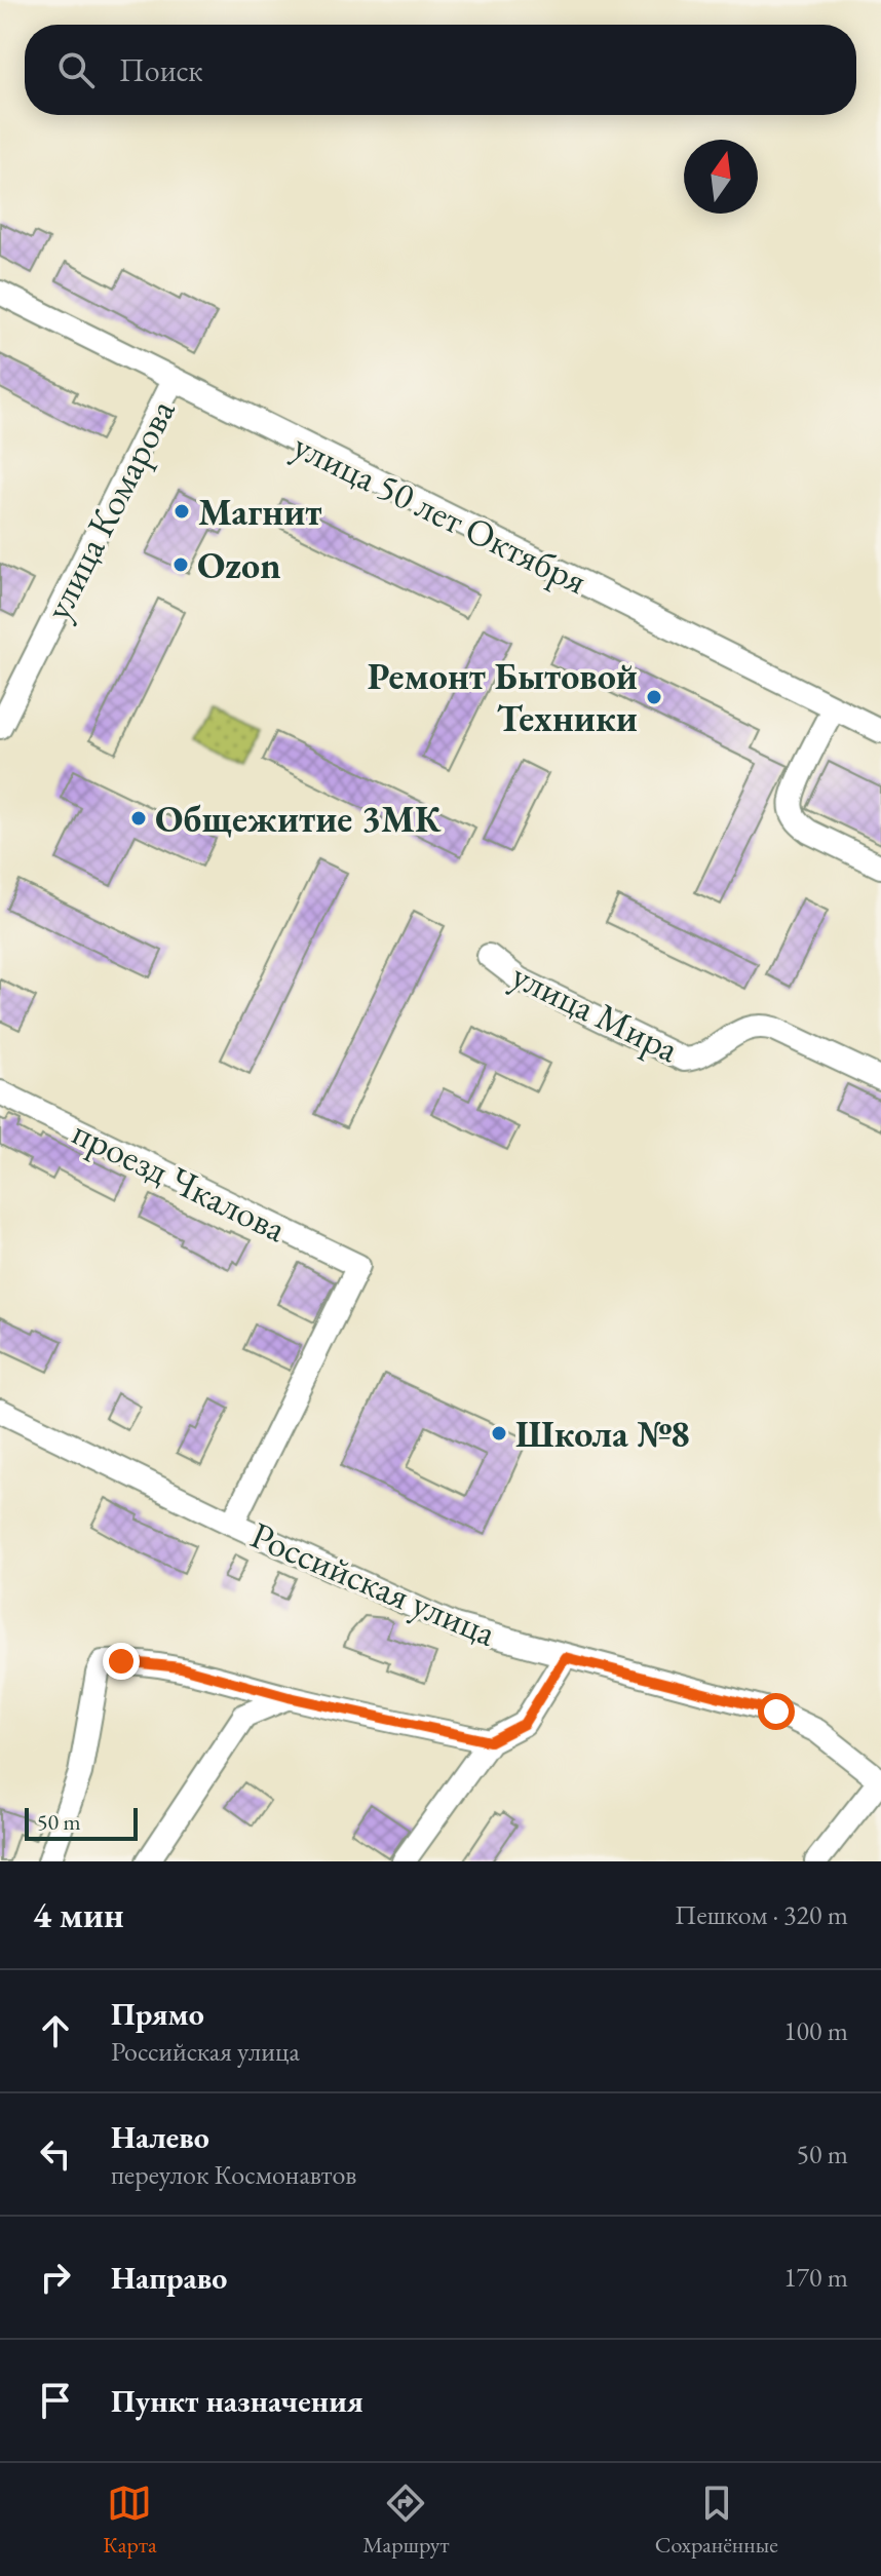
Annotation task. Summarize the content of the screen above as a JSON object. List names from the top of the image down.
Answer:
{
  "streets": {
    "street": [
      "улица Комарова",
      "улица 50 лет Октября",
      "улица Мира",
      "проезд Чкалова",
      "Российская улица"
    ]
  },
  "crossings": [
    ["улица Комарова", "улица 50 лет Октября"],
    ["проезд Чкалова", "Российская улица"]
  ],
  "places": [
    "Магнит",
    "Ozon",
    "Ремонт Бытовой Техники",
    "Общежитие 3МК",
    "Школа №8"
  ],
  "scale_bar": "50 m",
  "north": "top",
  "page": {
    "search": "Поиск",
    "scale": "50 m",
    "heading": ["4 мин", "Пешком · 320 m"],
    "list": [
      ["Прямо", "Российская улица", "100 m"],
      ["Налево", "переулок Космонавтов", "50 m"],
      ["Направо", "170 m"],
      "Пункт назначения"
    ],
    "nav": ["Карта", "Маршрут", "Сохранённые"]
  }
}
